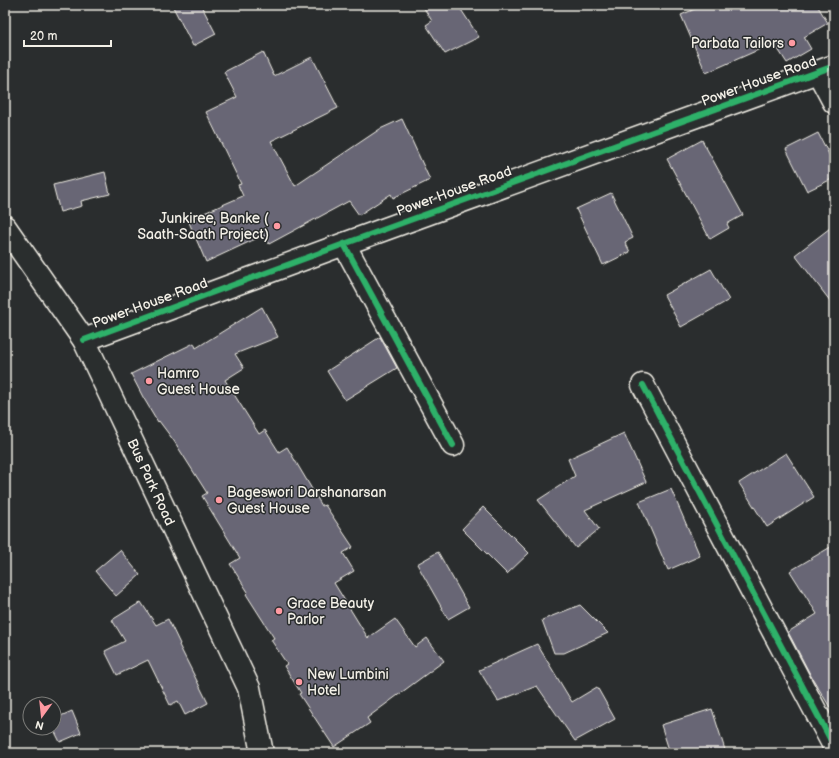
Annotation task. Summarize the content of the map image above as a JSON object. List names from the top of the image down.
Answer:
{
  "streets": {
    "street": ["Power House Road", "Bus Park Road"]
  },
  "crossings": [
    ["Power House Road", "Bus Park Road"]
  ],
  "places": [
    "Parbata Tailors",
    "Junkiree, Banke ( Saath-Saath Project)",
    "Hamro Guest House",
    "Bageswori Darshanarsan Guest House",
    "Grace Beauty Parlor",
    "New Lumbini Hotel"
  ],
  "scale_bar": "20 m",
  "north": "bottom"
}
